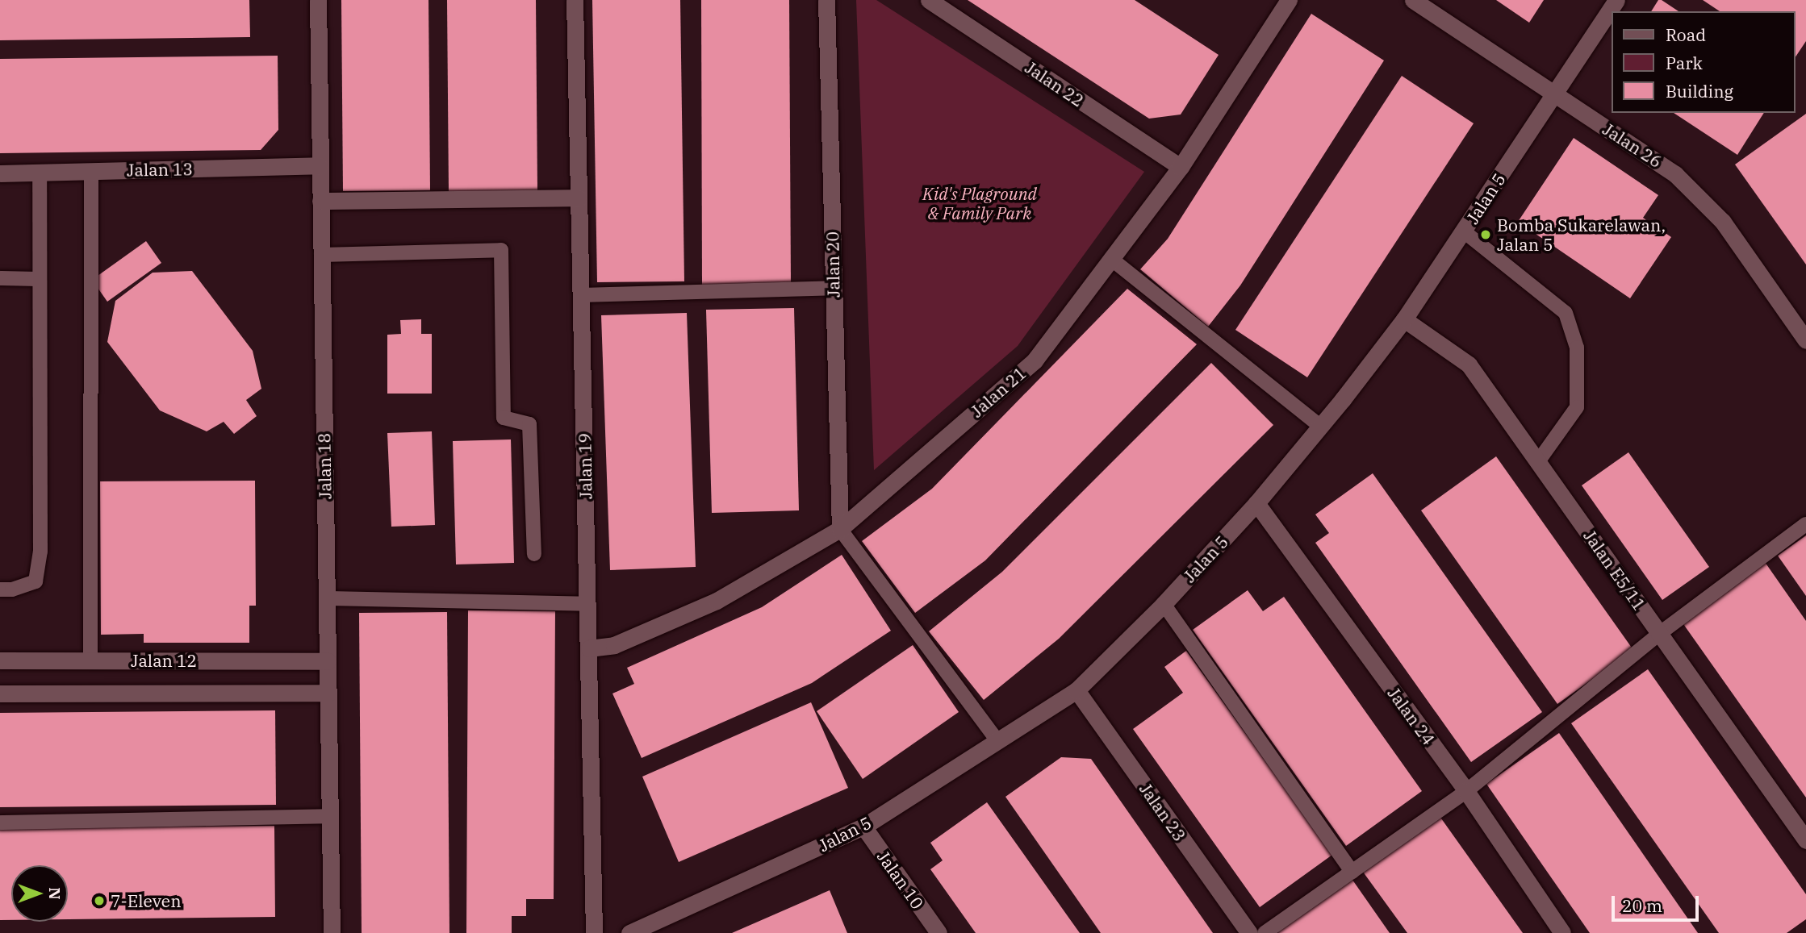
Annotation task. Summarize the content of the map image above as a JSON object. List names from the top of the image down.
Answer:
{
  "streets": {
    "street": [
      "Jalan 22",
      "Jalan 26",
      "Jalan 13",
      "Jalan 5",
      "Jalan 20",
      "Jalan 21",
      "Jalan 18",
      "Jalan 19",
      "Jalan E5/11",
      "Jalan 12",
      "Jalan 24",
      "Jalan 23",
      "Jalan 10"
    ]
  },
  "crossings": [
    ["Jalan 22", "Jalan 21"],
    ["Jalan 26", "Jalan 5"],
    ["Jalan 13", "Jalan 18"],
    ["Jalan 5", "Jalan E5/11"],
    ["Jalan 5", "Jalan 24"],
    ["Jalan 5", "Jalan 23"],
    ["Jalan 5", "Jalan 10"],
    ["Jalan 20", "Jalan 21"],
    ["Jalan 21", "Jalan 19"],
    ["Jalan 18", "Jalan 12"]
  ],
  "parks": ["Kid's Plaground & Family Park"],
  "places": ["Bomba Sukarelawan, Jalan 5", "7-Eleven"],
  "legend": ["Road", "Park", "Building"],
  "scale_bar": "20 m",
  "north": "right"
}
